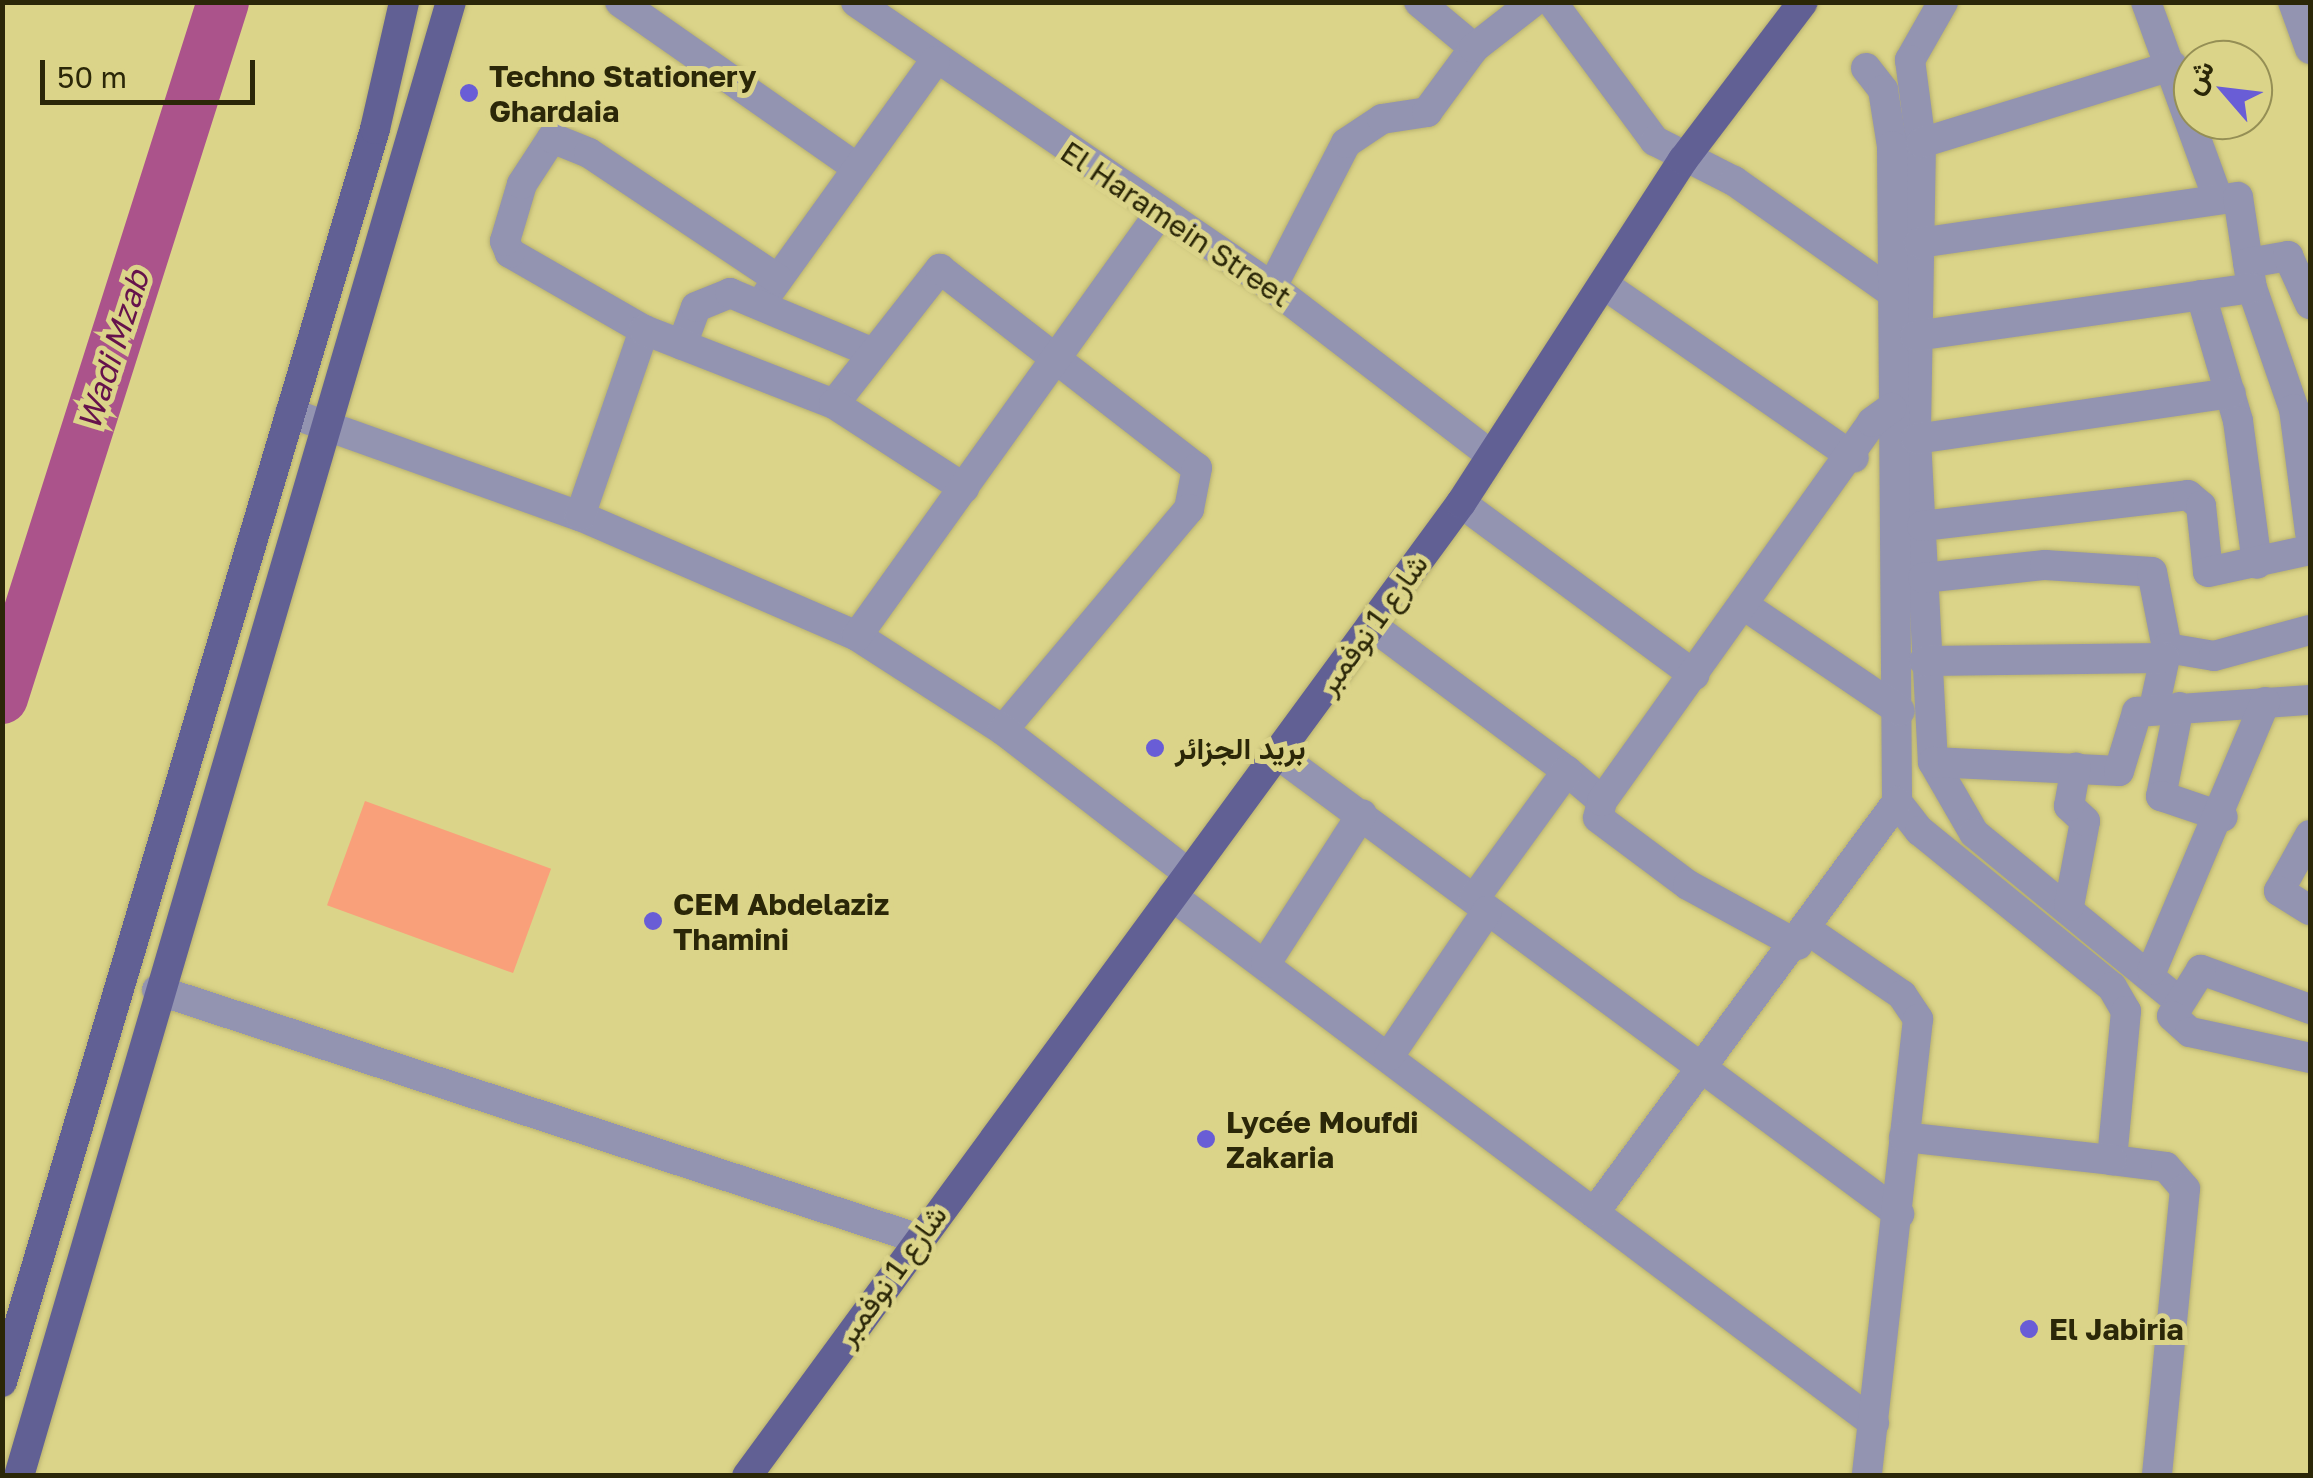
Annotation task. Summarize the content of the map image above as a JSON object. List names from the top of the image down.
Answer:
{
  "streets": {
    "main road": ["شارع 1 نوفمبر"],
    "street": ["El Haramein Street"]
  },
  "crossings": [
    ["El Haramein Street", "شارع 1 نوفمبر"]
  ],
  "water": ["Wadi Mzab"],
  "places": [
    "Techno Stationery Ghardaia",
    "بريد الجزائر",
    "CEM Abdelaziz Thamini",
    "Lycée Moufdi Zakaria",
    "El Jabiria"
  ],
  "scale_bar": "50 m",
  "north": "top left"
}
